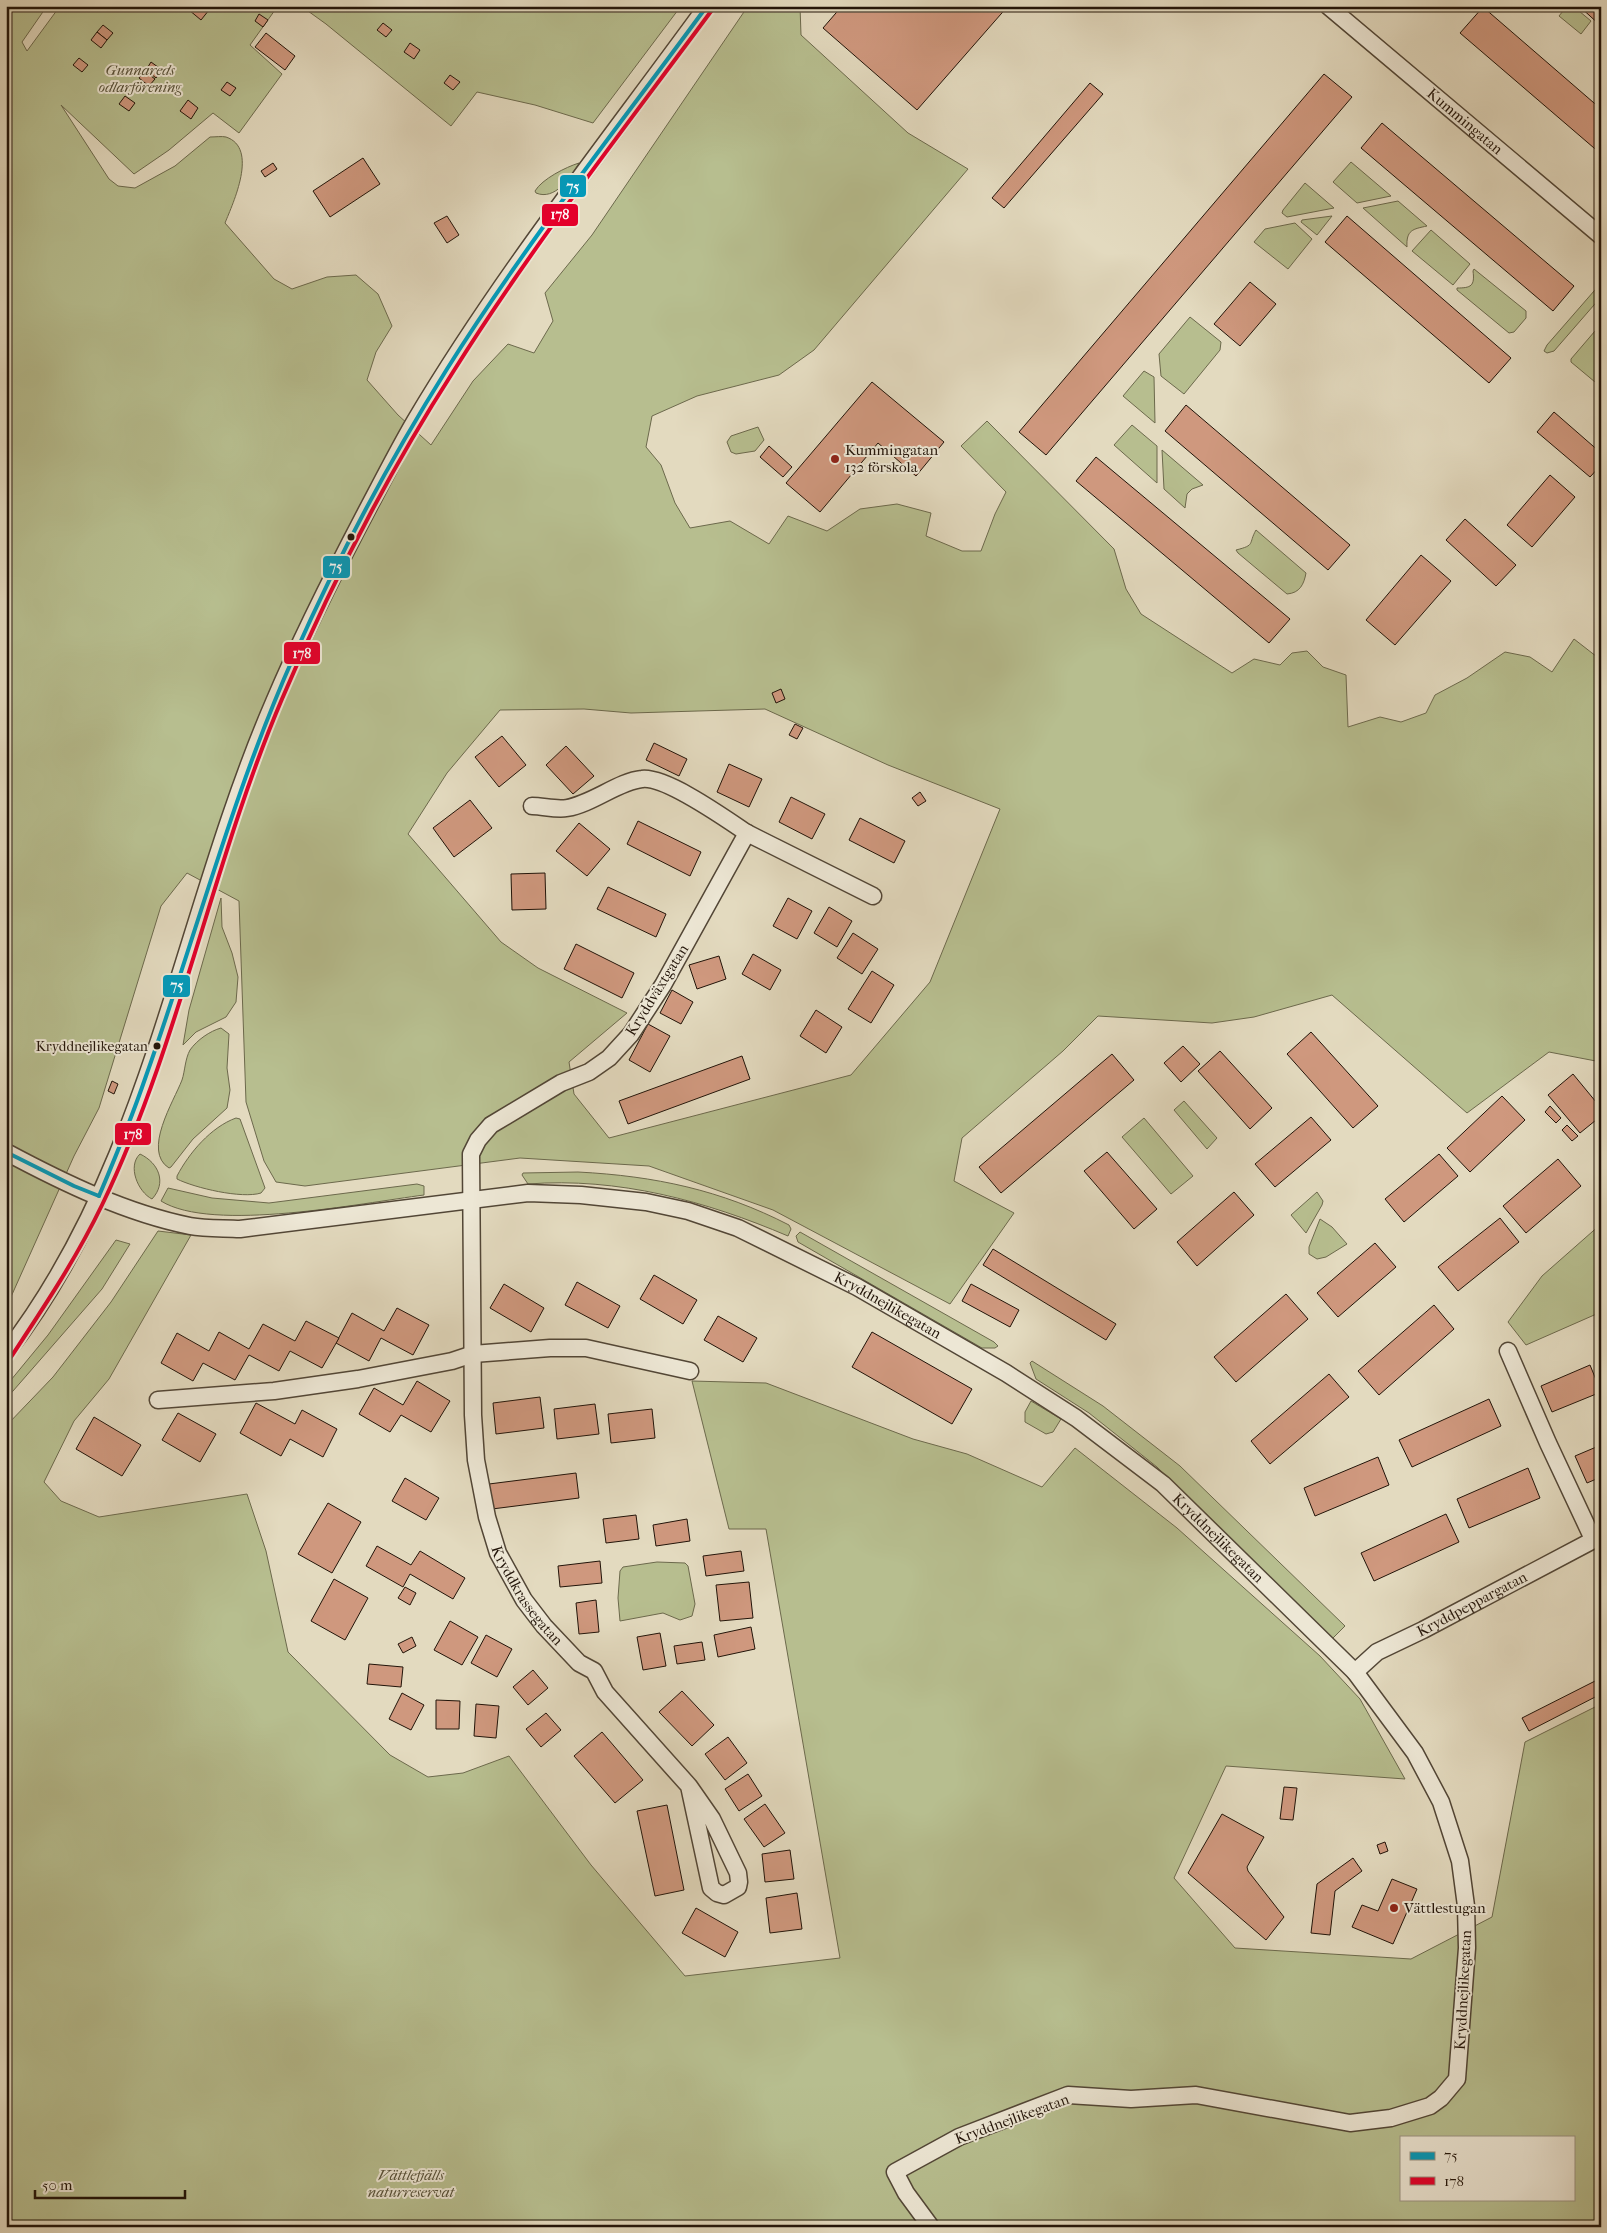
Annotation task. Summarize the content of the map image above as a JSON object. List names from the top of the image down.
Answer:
{
  "streets": {
    "street": [
      "Kummingatan",
      "Kryddväxtgatan",
      "Kryddnejlikegatan",
      "Kryddkrassegatan",
      "Kryddpeppargatan"
    ]
  },
  "crossings": [
    ["Kryddväxtgatan", "Kryddnejlikegatan"],
    ["Kryddväxtgatan", "Kryddkrassegatan"],
    ["Kryddnejlikegatan", "Kryddkrassegatan"],
    ["Kryddnejlikegatan", "Kryddpeppargatan"]
  ],
  "parks": ["Gunnareds odlarförening", "Vättlefjälls naturreservat"],
  "places": ["Kummingatan 132 förskola", "Kryddnejlikegatan", "Vättlestugan"],
  "lines": ["transit line 75", "transit line 178"],
  "legend": ["75", "178"],
  "scale_bar": "50 m"
}
